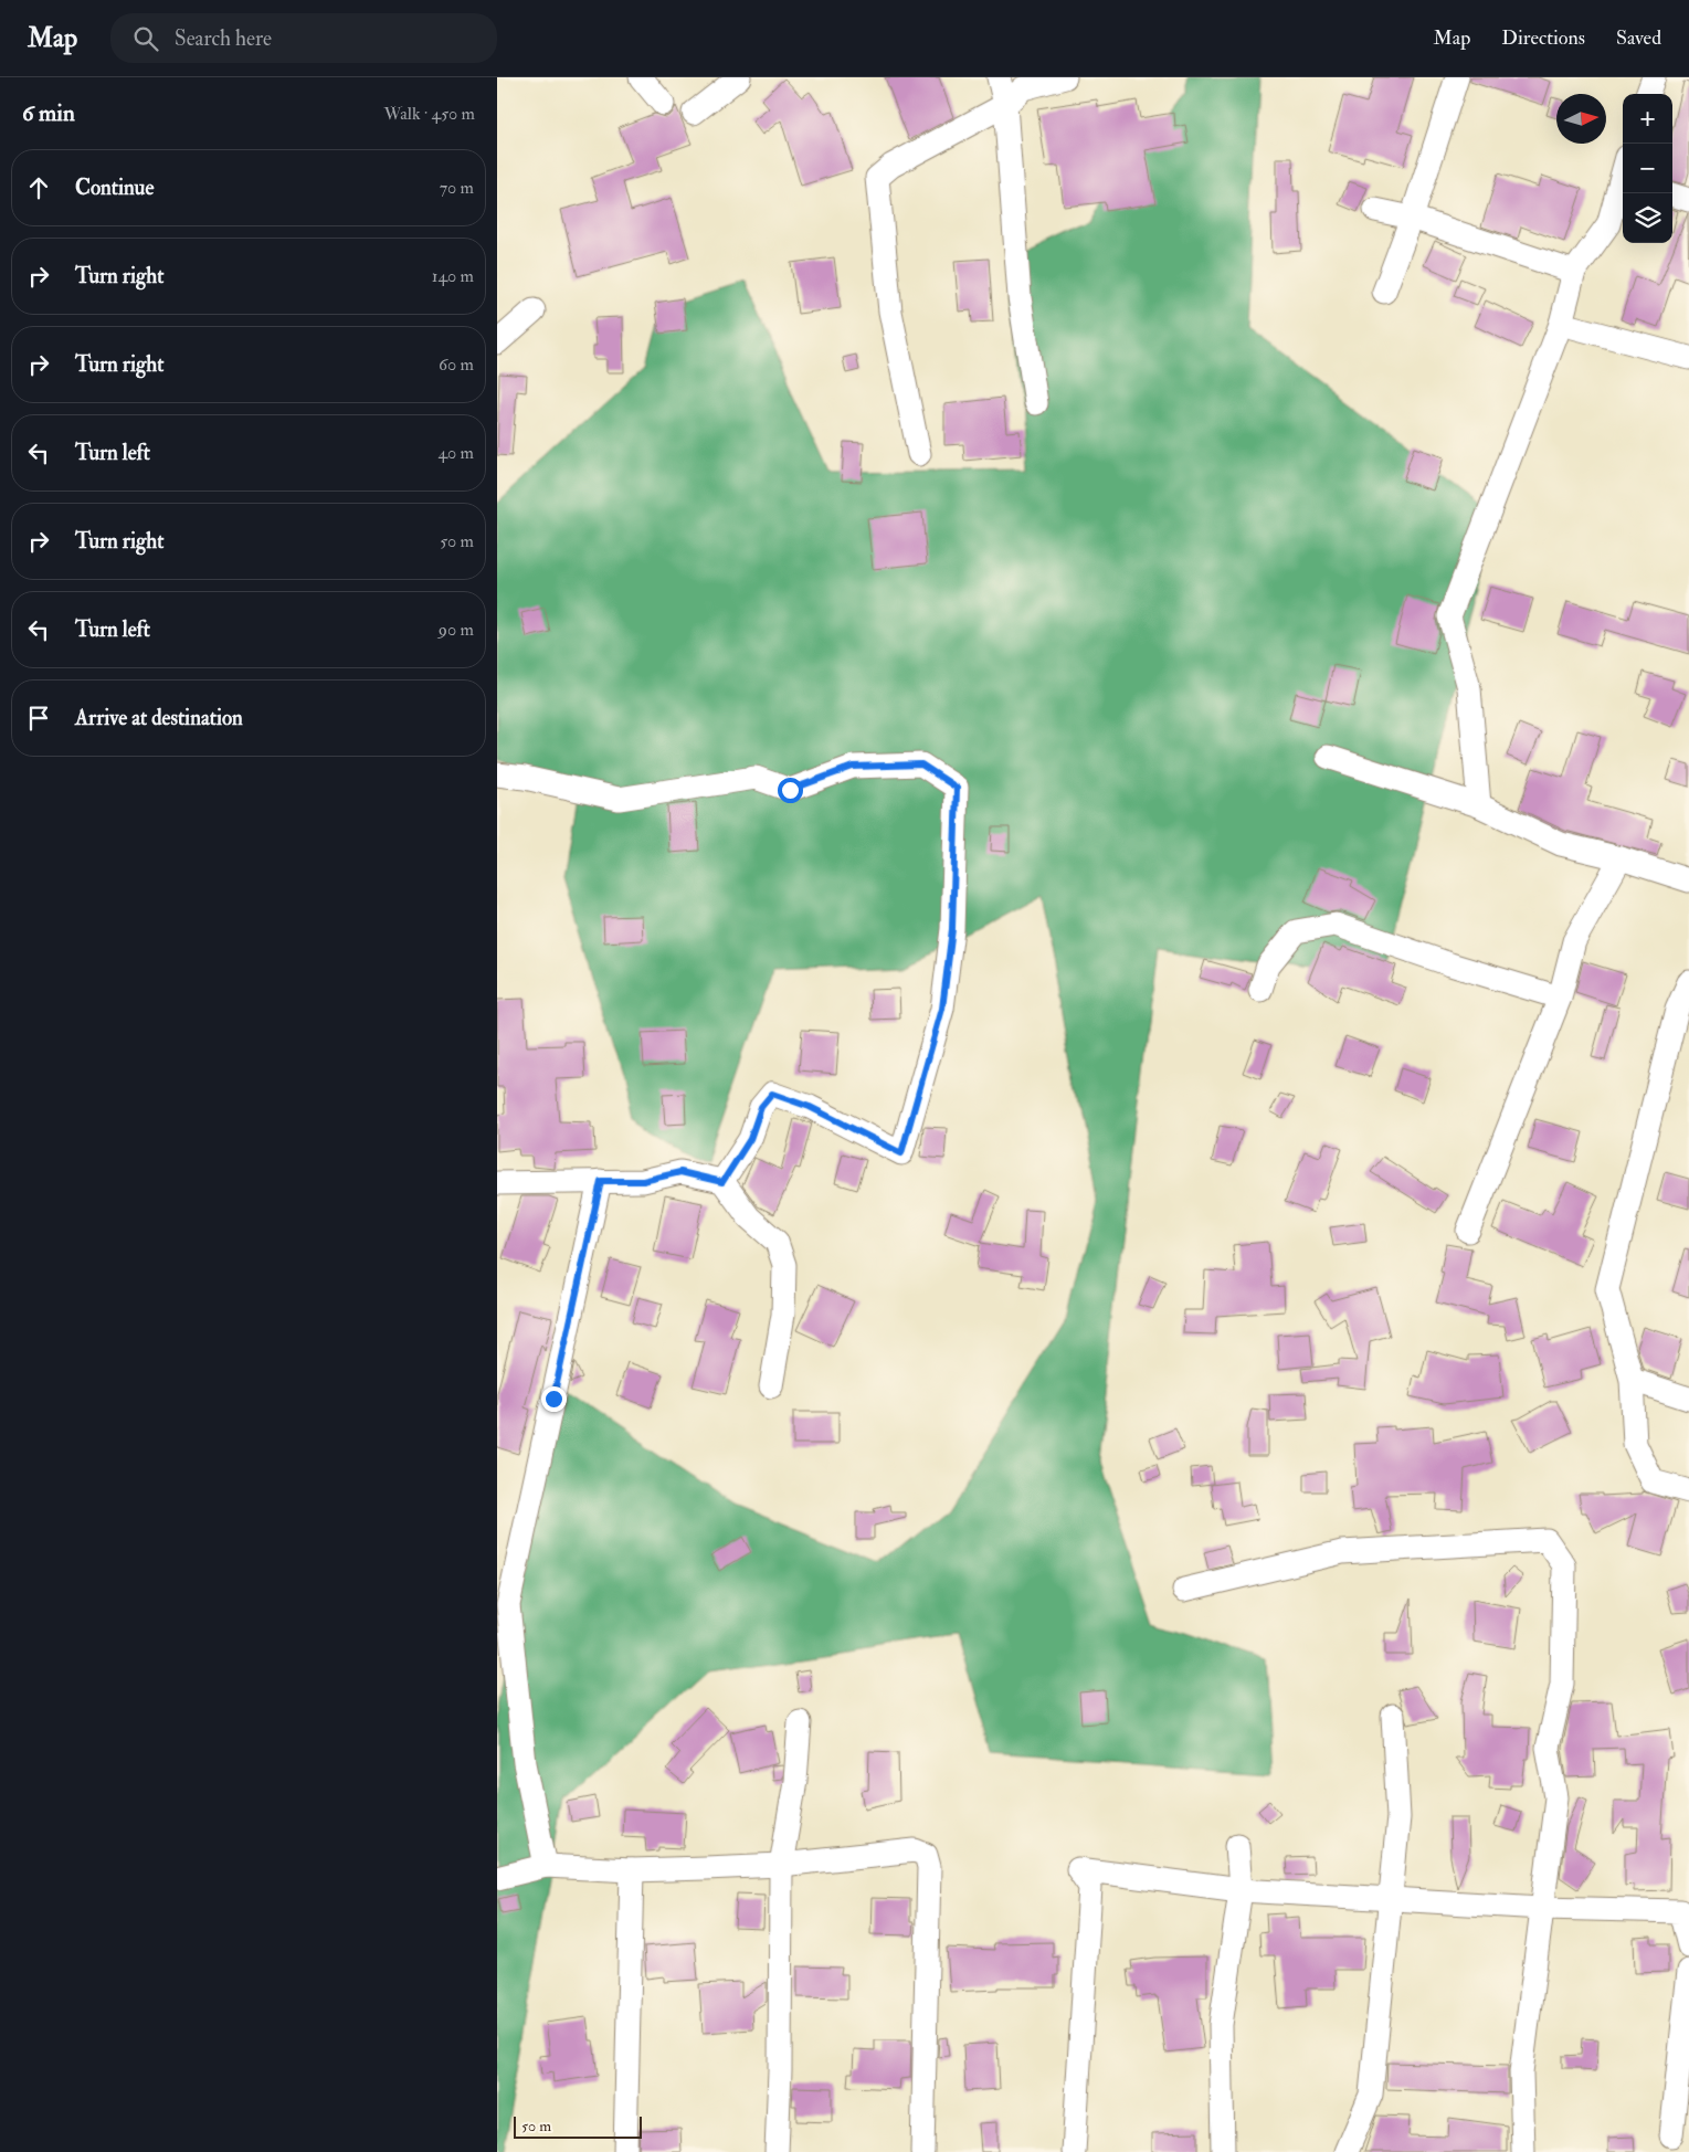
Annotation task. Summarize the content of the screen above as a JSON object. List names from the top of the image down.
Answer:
{
  "scale_bar": "50 m",
  "north": "right",
  "page": {
    "header": "Map",
    "search": "Search here",
    "nav": ["Map", "Directions", "Saved"],
    "heading": ["6 min", "Walk · 450 m"],
    "map_buttons": ["+", "−"],
    "list": [
      ["Continue", "70 m"],
      ["Turn right", "140 m"],
      ["Turn right", "60 m"],
      ["Turn left", "40 m"],
      ["Turn right", "50 m"],
      ["Turn left", "90 m"],
      "Arrive at destination"
    ],
    "scale": "50 m"
  }
}
